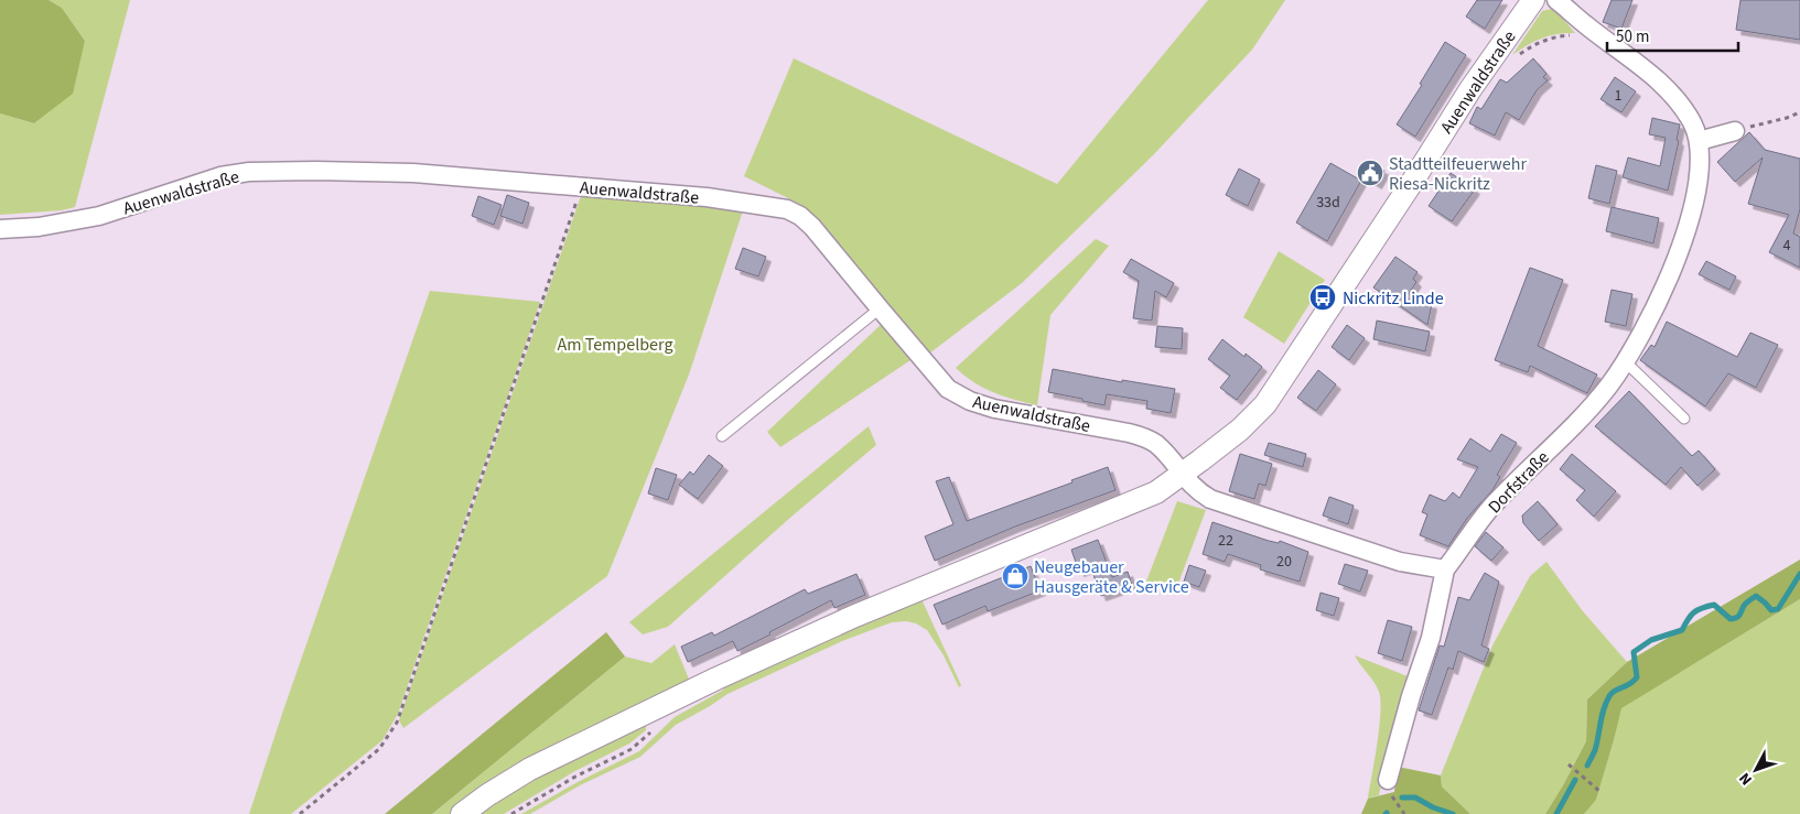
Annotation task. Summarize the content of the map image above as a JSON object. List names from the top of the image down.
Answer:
{
  "streets": {
    "street": ["Auenwaldstraße", "Dorfstraße"]
  },
  "parks": ["Am Tempelberg"],
  "places": {
    "public building": ["Stadtteilfeuerwehr Riesa-Nickritz"],
    "bus stop": ["Nickritz Linde"],
    "shop": ["Neugebauer Hausgeräte & Service"]
  },
  "house_numbers": [
    "1",
    "33d",
    "4",
    "22",
    "20"
  ],
  "scale_bar": "50 m",
  "north": "bottom left"
}
